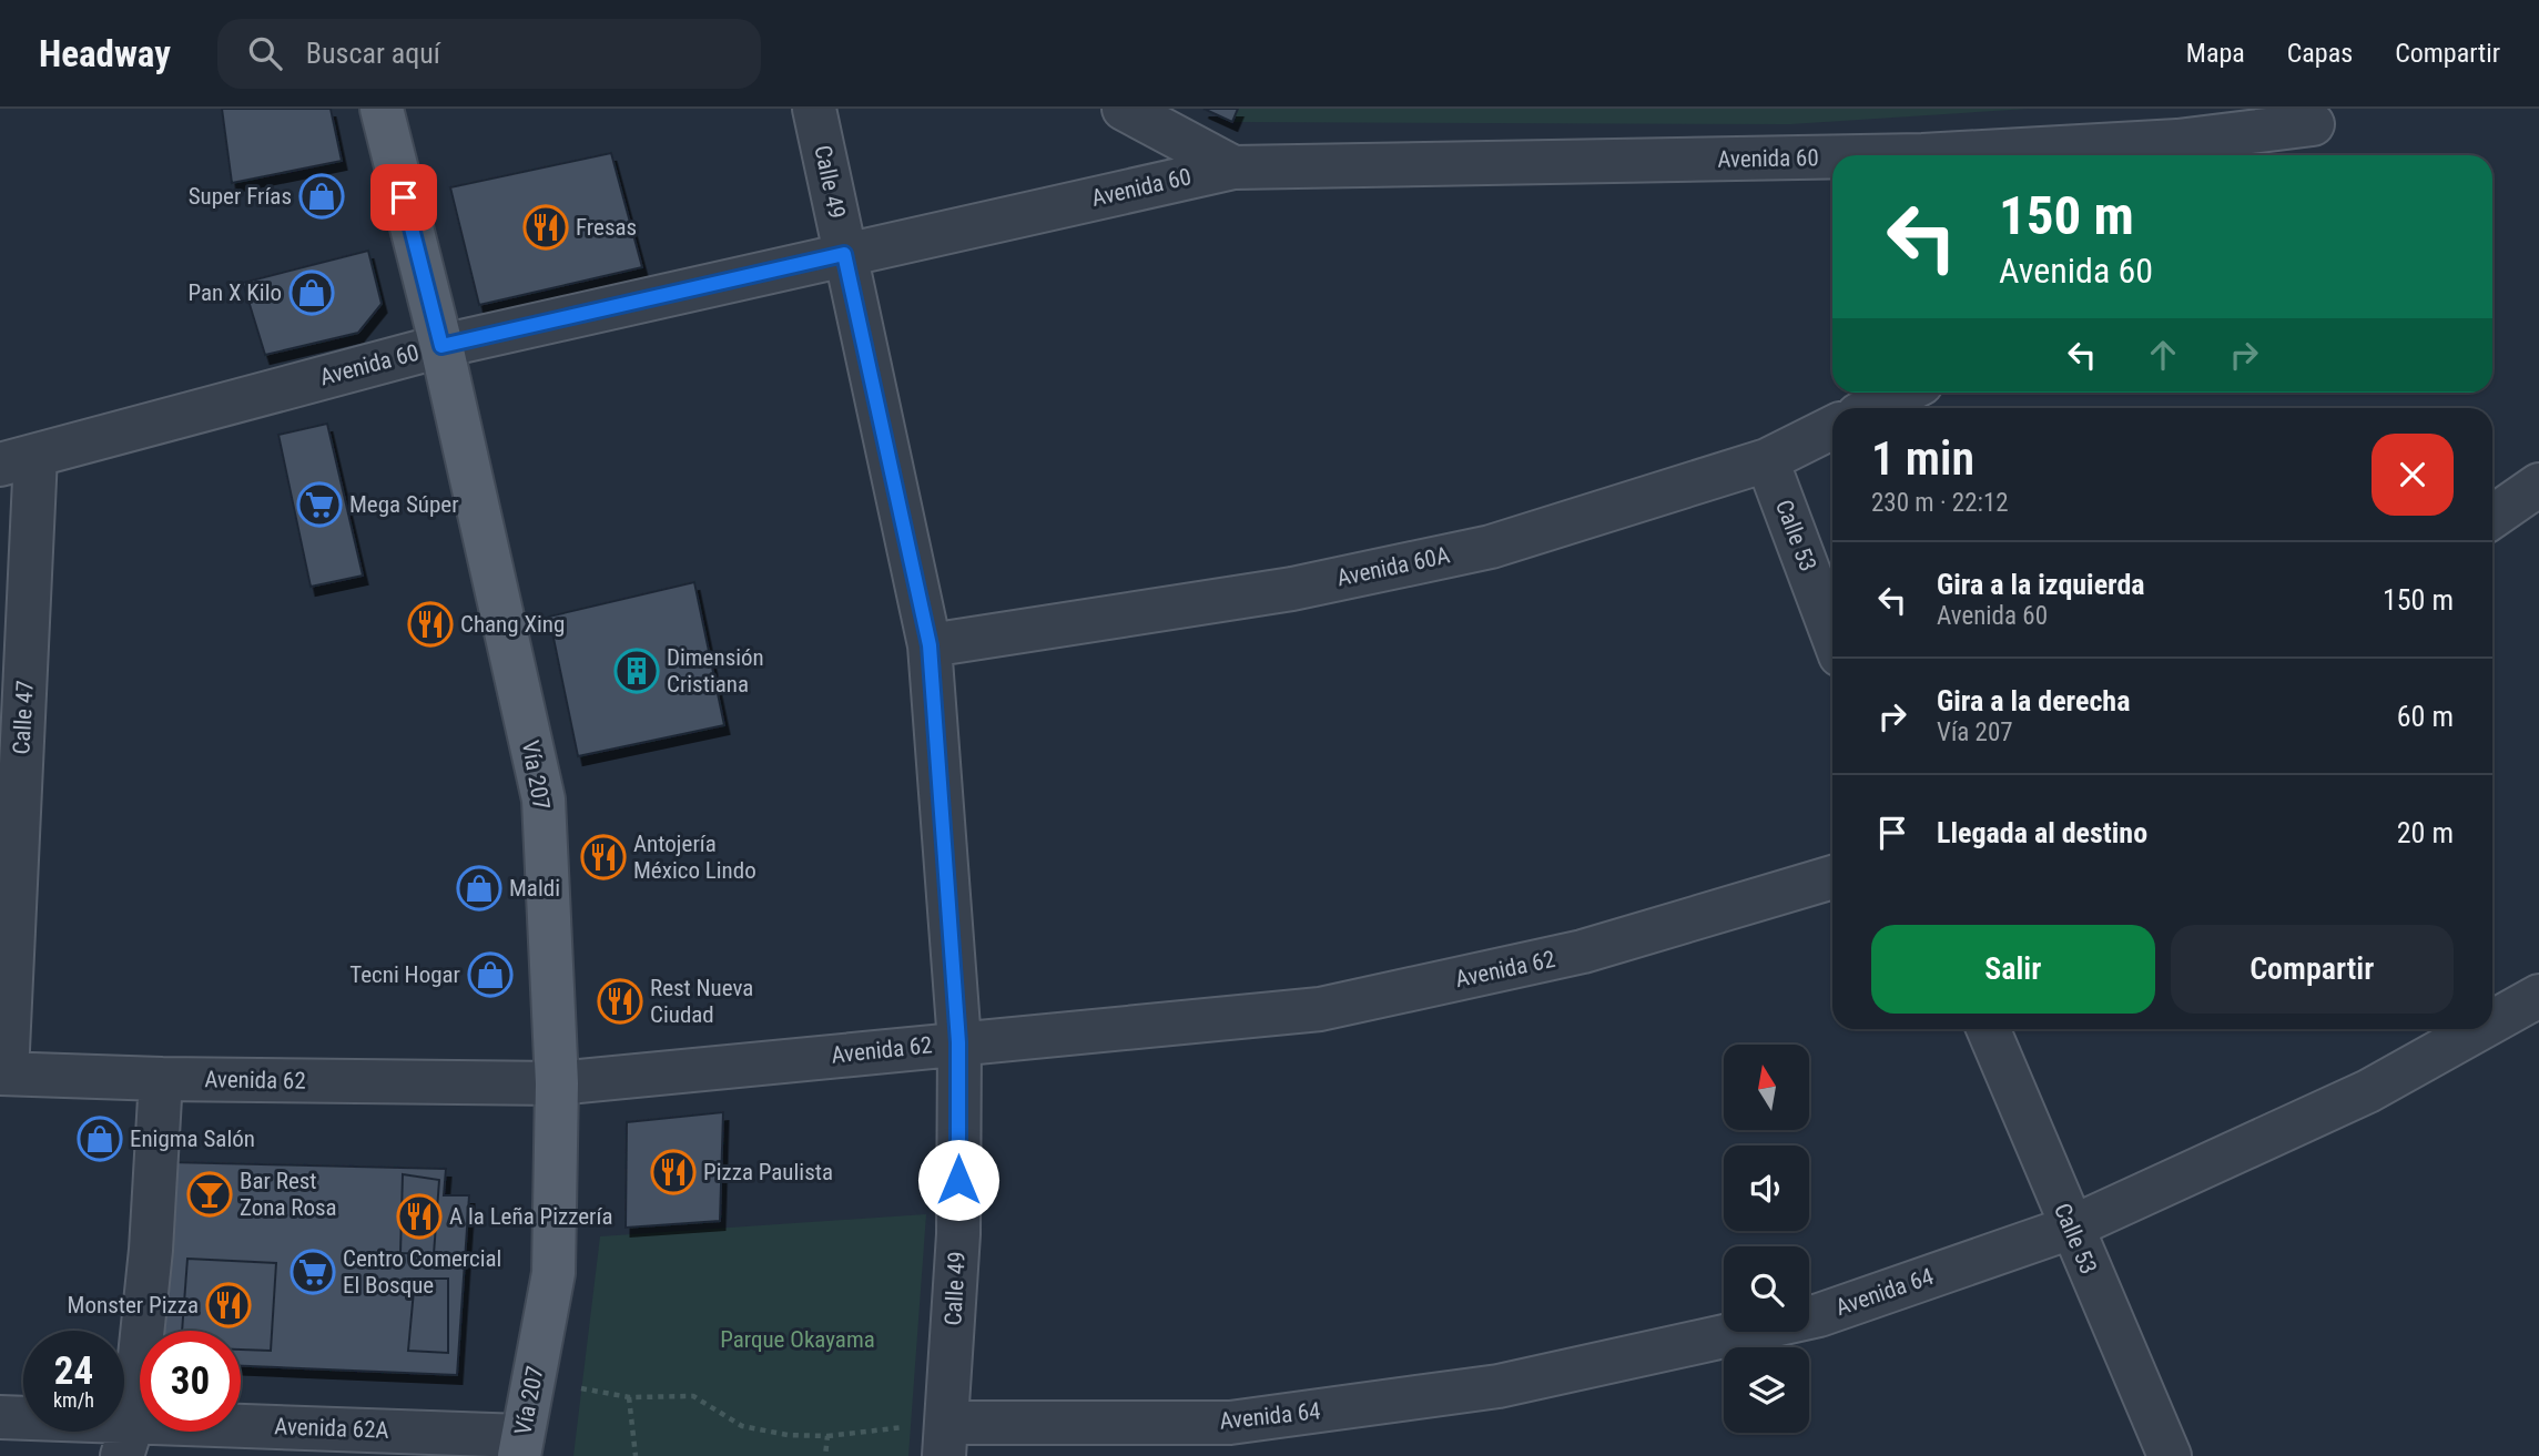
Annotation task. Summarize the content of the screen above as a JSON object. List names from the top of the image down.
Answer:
{
  "streets": {
    "main road": ["Vía 207"],
    "street": [
      "Avenida 60",
      "Calle 49",
      "Calle 53",
      "Avenida 60A",
      "Calle 47",
      "Avenida 62",
      "Avenida 64",
      "Avenida 62A"
    ]
  },
  "crossings": [
    ["Avenida 60", "Calle 49"],
    ["Avenida 60", "Calle 47"],
    ["Avenida 60", "Vía 207"],
    ["Calle 49", "Avenida 60A"],
    ["Calle 49", "Avenida 62"],
    ["Calle 49", "Avenida 64"],
    ["Calle 53", "Avenida 60A"],
    ["Calle 53", "Avenida 64"],
    ["Calle 47", "Avenida 62"],
    ["Vía 207", "Avenida 62"],
    ["Vía 207", "Avenida 62A"]
  ],
  "parks": ["Parque Okayama"],
  "places": {
    "shop": [
      "Super Frías",
      "Pan X Kilo",
      "Maldi",
      "Tecni Hogar",
      "Enigma Salón"
    ],
    "restaurant": [
      "Fresas",
      "Chang Xing",
      "Antojería México Lindo",
      "Rest Nueva Ciudad",
      "Pizza Paulista",
      "A la Leña Pizzería",
      "Monster Pizza"
    ],
    "supermarket": ["Mega Súper", "Centro Comercial El Bosque"],
    "building": ["Dimensión Cristiana"],
    "bar": ["Bar Rest Zona Rosa"]
  },
  "north": "top",
  "page": {
    "header": "Headway",
    "search": "Buscar aquí",
    "nav": ["Mapa", "Capas", "Compartir"],
    "turn": ["150 m", "Avenida 60"],
    "heading": ["1 min", "230 m · 22:12"],
    "list": [
      {
        "name": "Gira a la izquierda",
        "note": "Avenida 60",
        "value": "150 m"
      },
      {
        "name": "Gira a la derecha",
        "note": "Vía 207",
        "value": "60 m"
      },
      {
        "name": "Llegada al destino",
        "value": "20 m"
      }
    ],
    "buttons": ["Salir", "Compartir"],
    "speed": "24 km/h",
    "limit": "30"
  }
}
